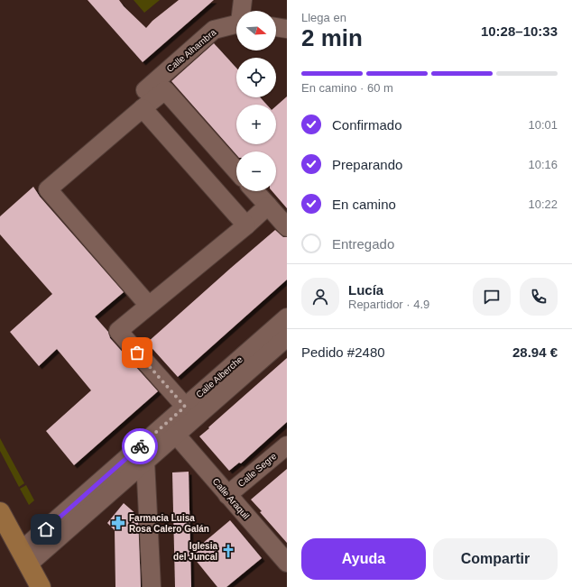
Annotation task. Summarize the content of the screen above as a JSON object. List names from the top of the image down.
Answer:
{
  "streets": {
    "street": [
      "Calle Alhambra",
      "Calle Alberche",
      "Calle Segre",
      "Calle Araquil"
    ]
  },
  "crossings": [
    ["Calle Alberche", "Calle Araquil"],
    ["Calle Segre", "Calle Araquil"]
  ],
  "places": {
    "pharmacy": ["Farmacia Luisa Rosa Calero Galán"],
    "church": ["Iglesia del Juncal"]
  },
  "north": "right",
  "page": {
    "heading": ["2 min", "Llega en", "10:28–10:33"],
    "panel": [
      "Lucía",
      "Repartidor · 4.9",
      "Pedido #2480",
      "28.94 €"
    ],
    "map_buttons": ["+", "−"],
    "bar": "En camino · 60 m",
    "list": [
      ["Confirmado", "10:01"],
      ["Preparando", "10:16"],
      ["En camino", "10:22"],
      "Entregado"
    ],
    "buttons": ["Ayuda", "Compartir"]
  }
}
